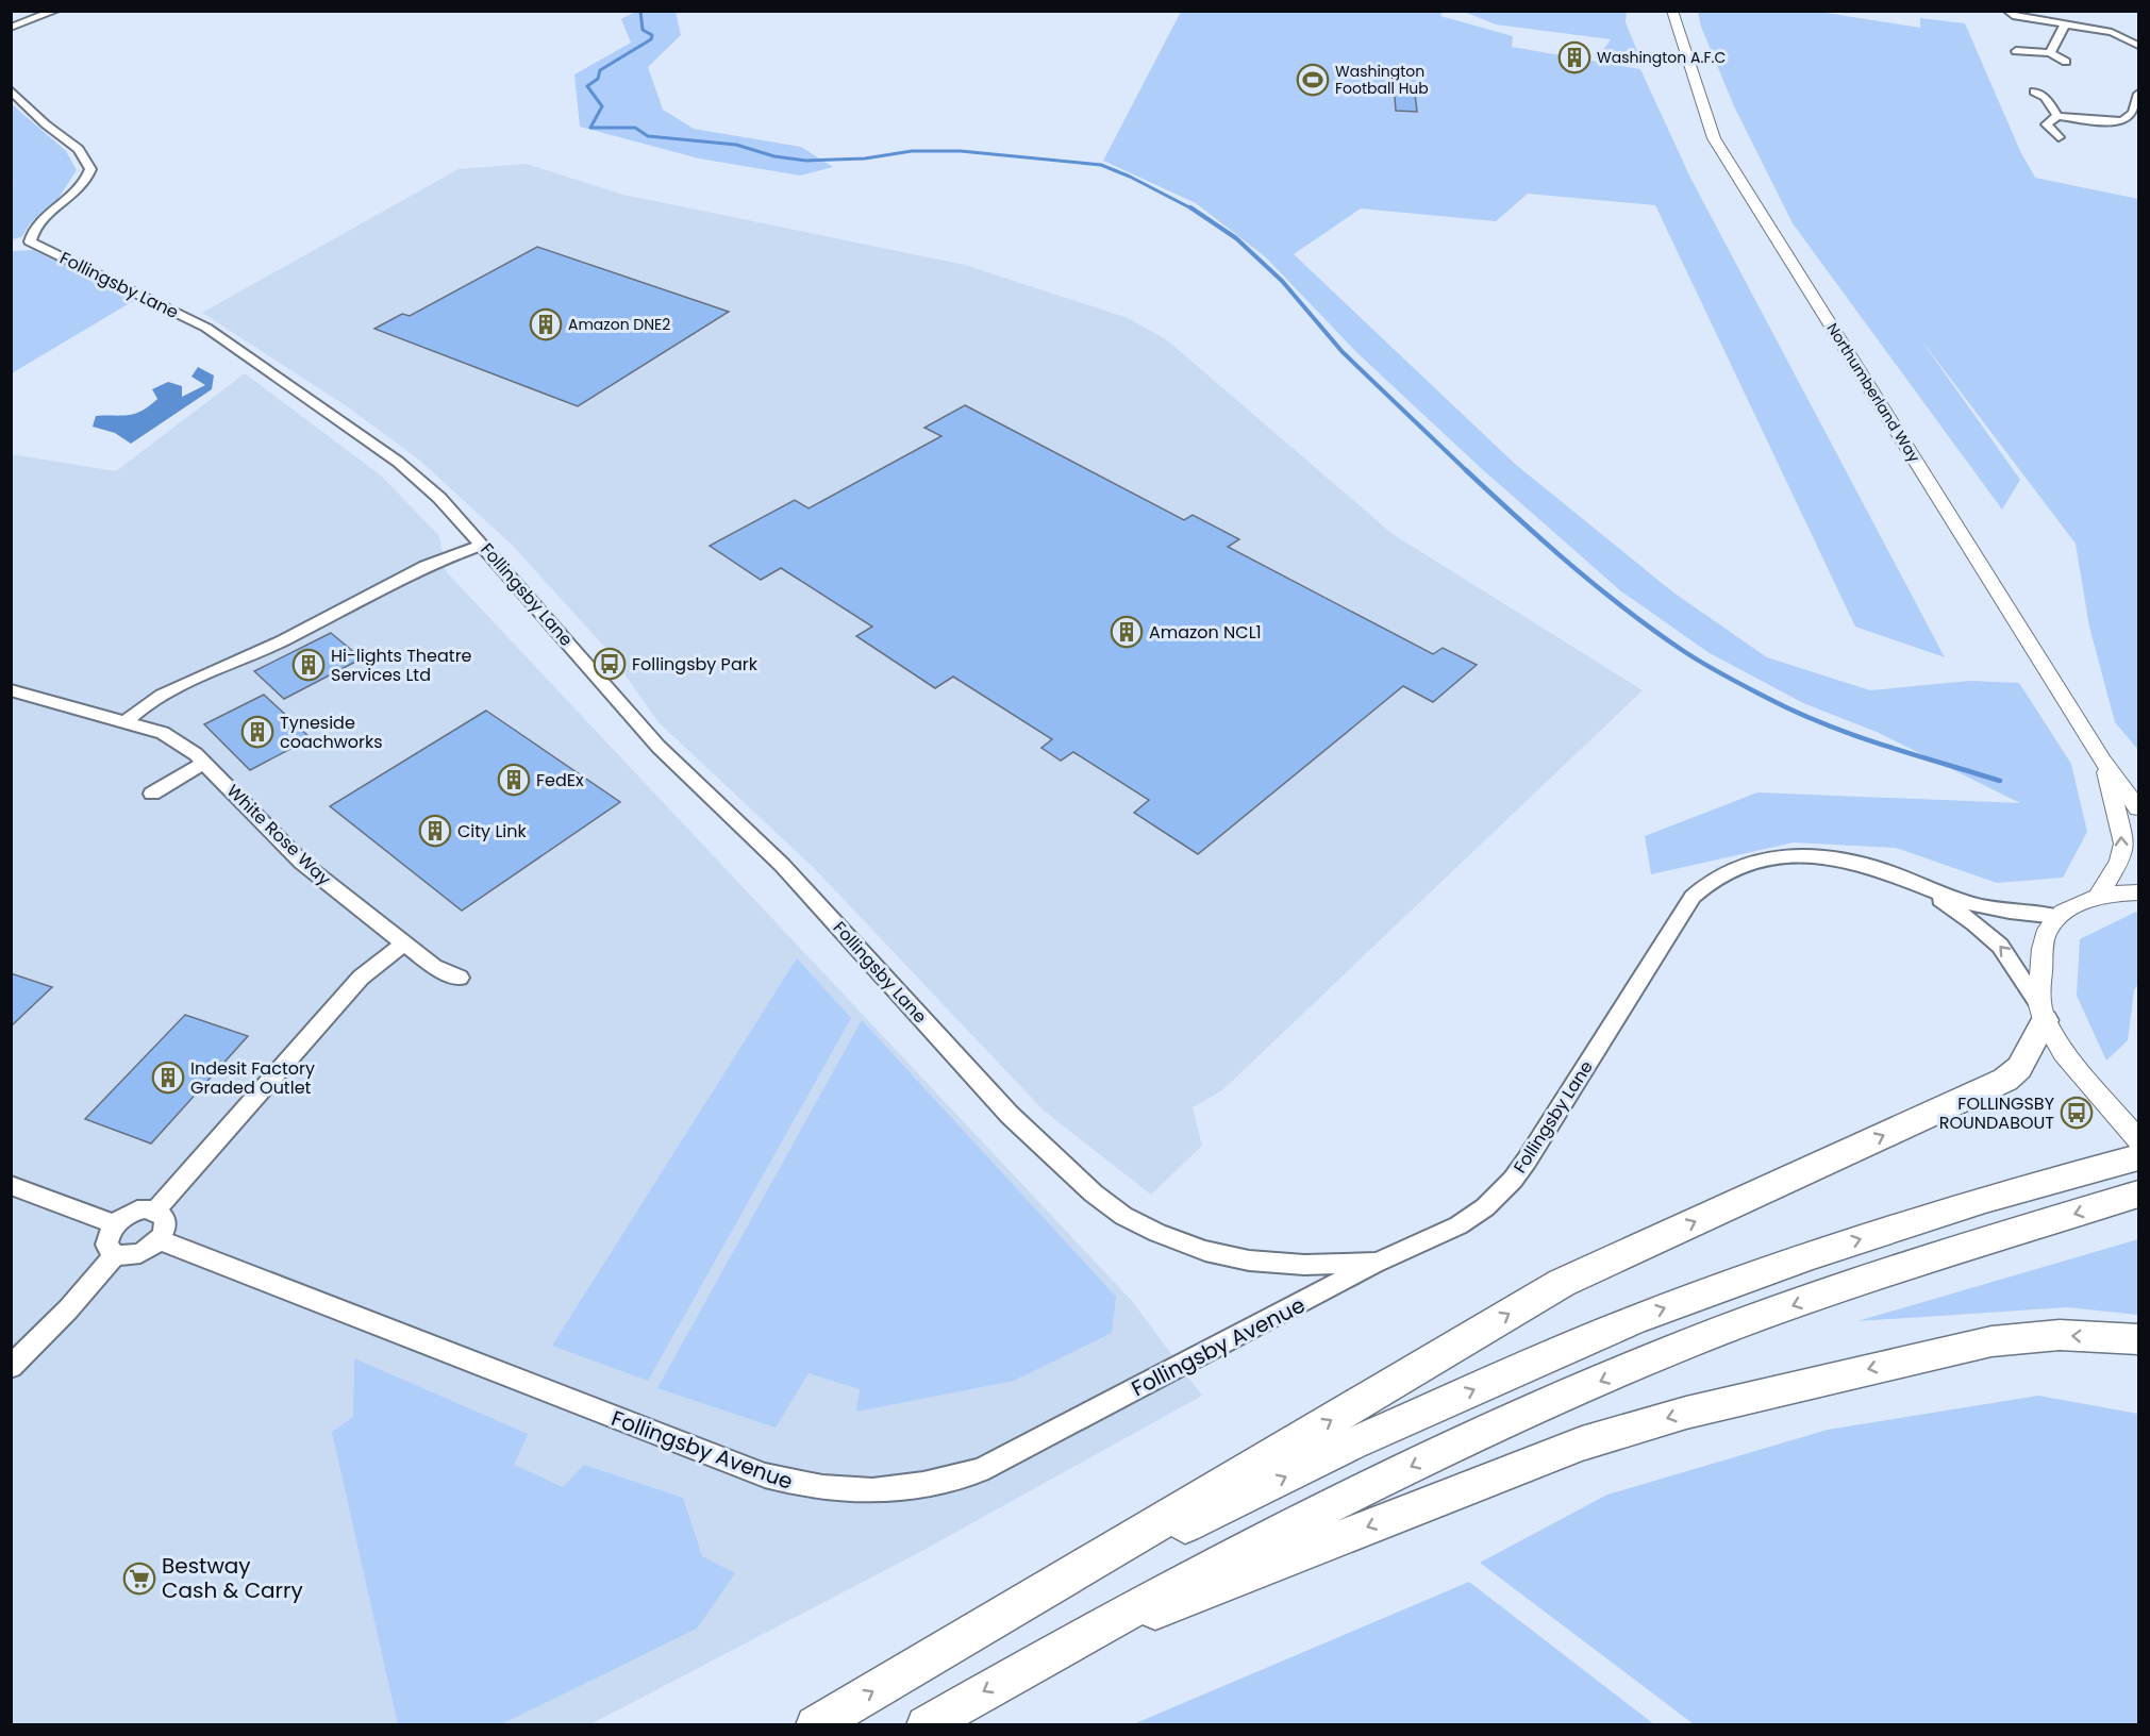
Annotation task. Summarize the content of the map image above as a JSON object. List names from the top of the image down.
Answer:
{
  "streets": {
    "main road": ["Northumberland Way"],
    "street": ["Follingsby Lane", "White Rose Way", "Follingsby Avenue"]
  },
  "crossings": [
    ["Follingsby Lane", "Follingsby Avenue"]
  ],
  "places": {
    "building": [
      "Washington A.F.C",
      "Amazon DNE2",
      "Amazon NCL1",
      "Hi-lights Theatre Services Ltd",
      "Tyneside coachworks",
      "FedEx",
      "City Link",
      "Indesit Factory Graded Outlet"
    ],
    "sports": ["Washington Football Hub"],
    "bus stop": ["Follingsby Park", "FOLLINGSBY ROUNDABOUT"],
    "supermarket": ["Bestway Cash & Carry"]
  }
}
